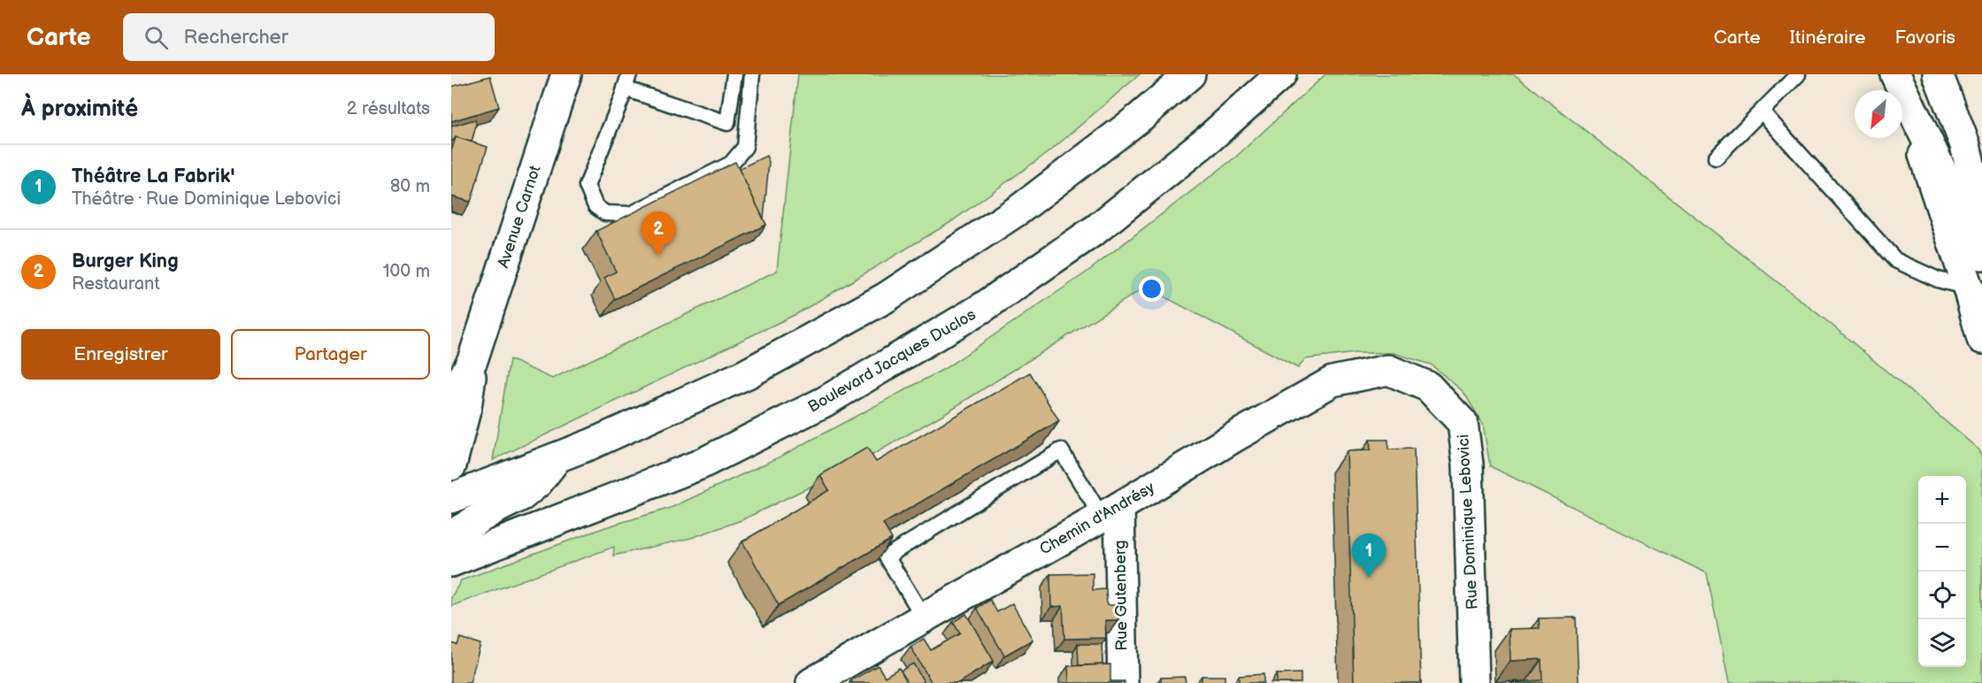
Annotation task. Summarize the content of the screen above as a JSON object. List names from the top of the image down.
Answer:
{
  "streets": {
    "main road": [
      "Avenue Carnot",
      "Boulevard Jacques Duclos",
      "Chemin d'Andrésy",
      "Rue Dominique Lebovici",
      "Rue Gutenberg"
    ]
  },
  "crossings": [
    ["Chemin d'Andrésy", "Rue Dominique Lebovici"],
    ["Chemin d'Andrésy", "Rue Gutenberg"]
  ],
  "north": "bottom left",
  "page": {
    "header": "Carte",
    "search": "Rechercher",
    "nav": ["Carte", "Itinéraire", "Favoris"],
    "heading": ["À proximité", "2 résultats"],
    "list": [
      {
        "mark": "1",
        "name": "Théâtre La Fabrik'",
        "note": "Théâtre · Rue Dominique Lebovici",
        "value": "80 m"
      },
      {
        "mark": "2",
        "name": "Burger King",
        "note": "Restaurant",
        "value": "100 m"
      }
    ],
    "pins": ["2", "1"],
    "buttons": ["Enregistrer", "Partager"],
    "map_buttons": ["+", "−"]
  }
}
